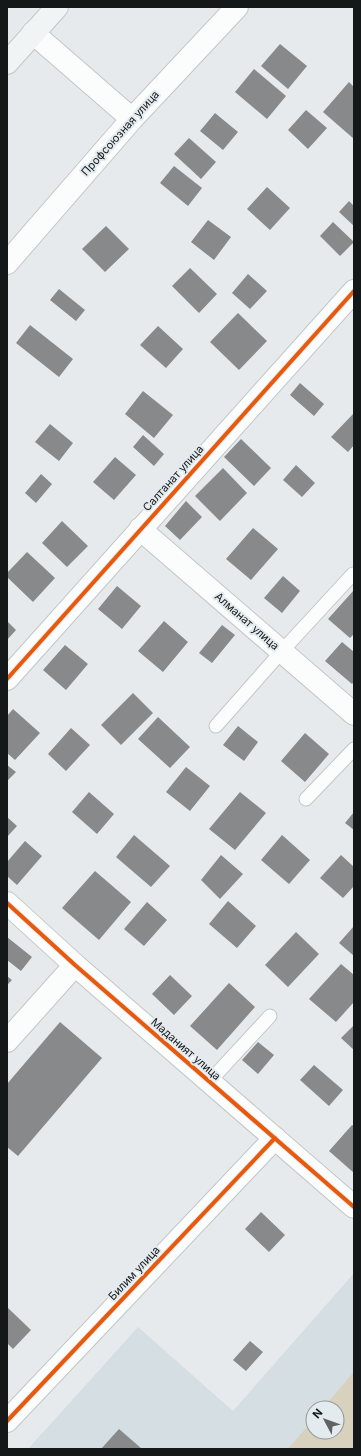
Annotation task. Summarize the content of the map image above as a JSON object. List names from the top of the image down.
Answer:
{
  "streets": {
    "street": [
      "Профсоюзная улица",
      "Салтанат улица",
      "Алманат улица",
      "Маданият улица",
      "Билим улица"
    ]
  },
  "crossings": [
    ["Салтанат улица", "Алманат улица"],
    ["Маданият улица", "Билим улица"]
  ],
  "north": "top left"
}
